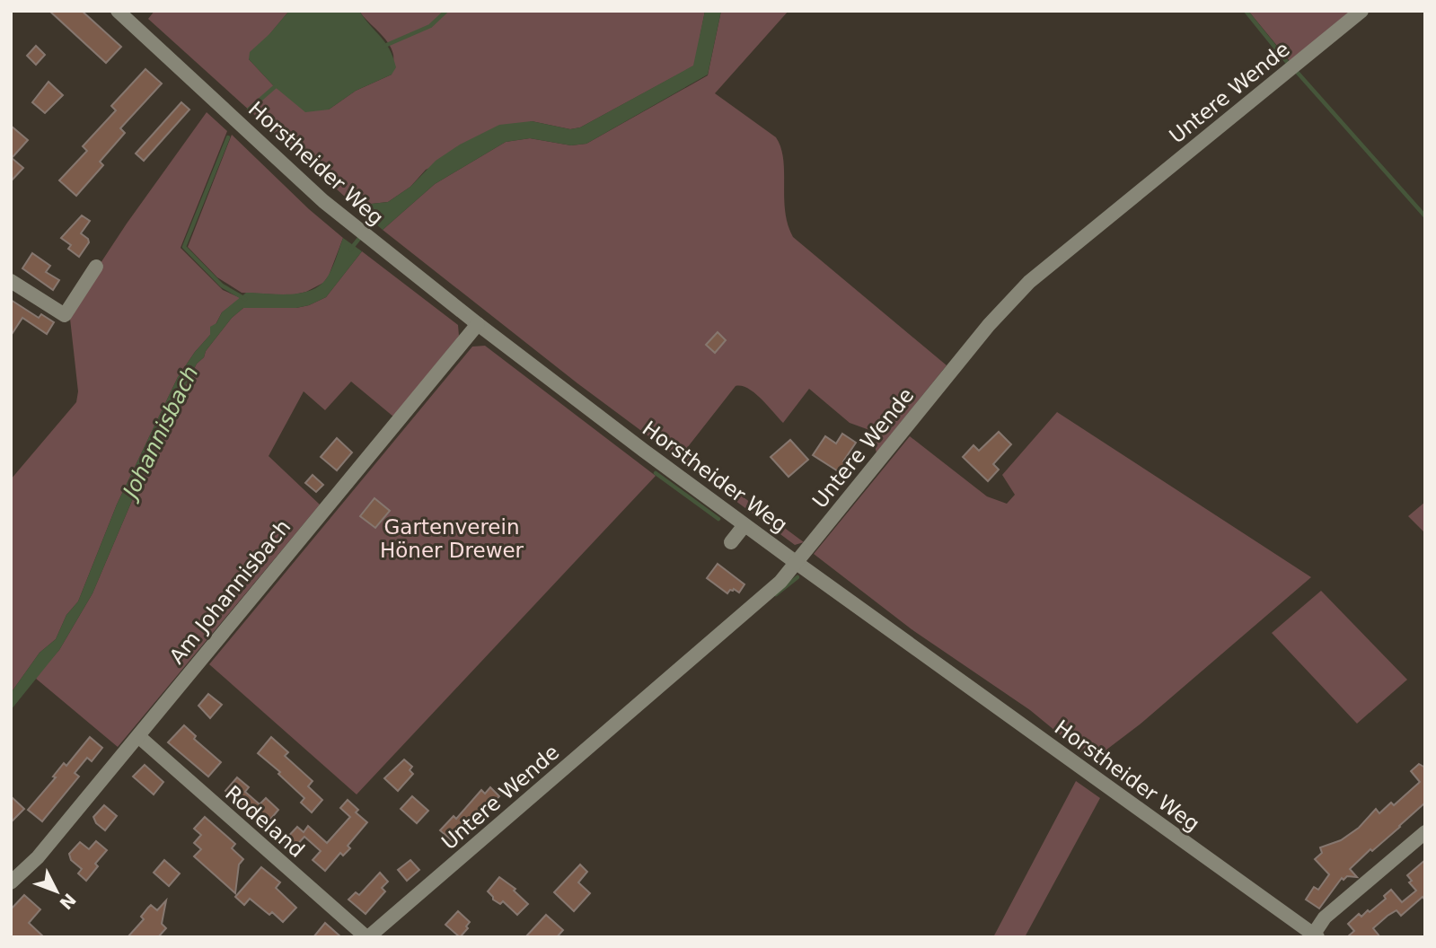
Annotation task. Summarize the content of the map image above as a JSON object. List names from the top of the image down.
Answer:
{
  "streets": {
    "street": [
      "Untere Wende",
      "Horstheider Weg",
      "Am Johannisbach",
      "Rodeland"
    ]
  },
  "crossings": [
    ["Untere Wende", "Horstheider Weg"],
    ["Untere Wende", "Rodeland"],
    ["Horstheider Weg", "Am Johannisbach"],
    ["Am Johannisbach", "Rodeland"]
  ],
  "water": ["Johannisbach"],
  "parks": ["Gartenverein Höner Drewer"],
  "north": "bottom right"
}
